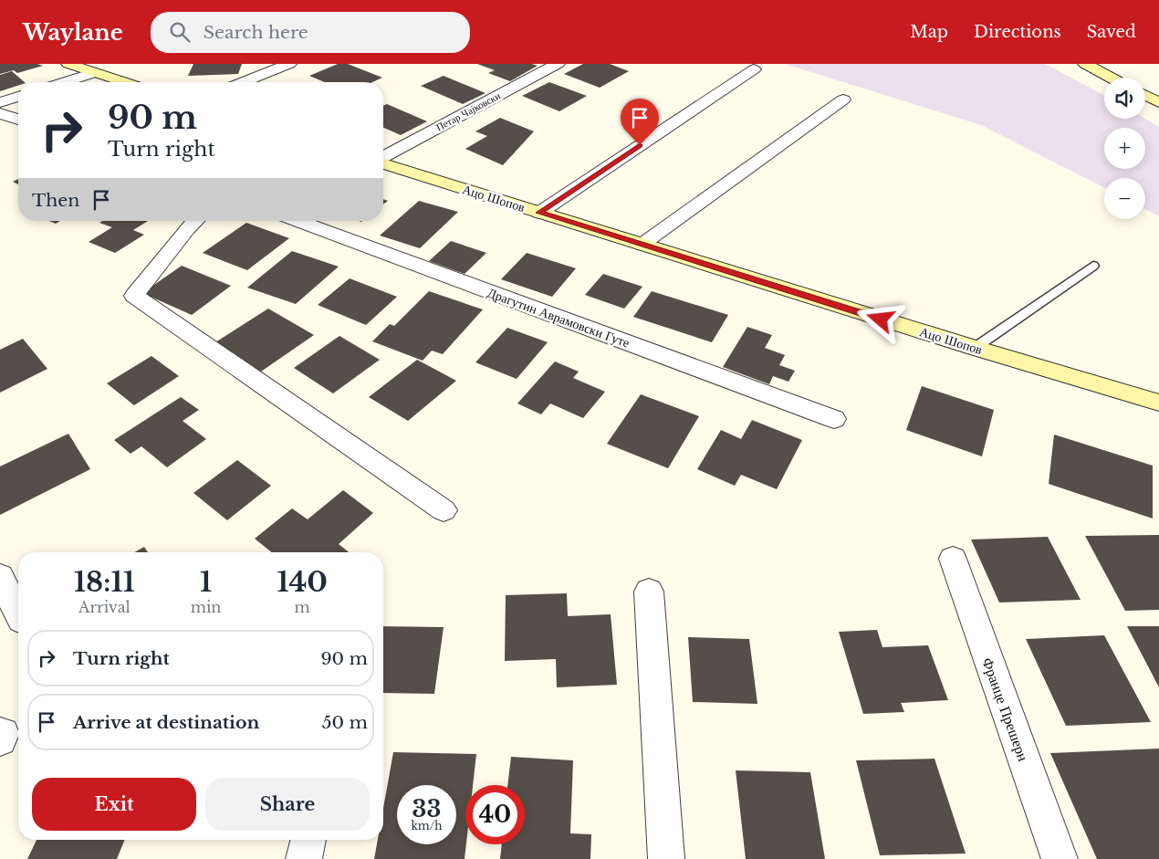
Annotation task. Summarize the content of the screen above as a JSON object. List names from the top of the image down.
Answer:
{
  "streets": {
    "street": [
      "Петар Чајковски",
      "Ацо Шопов",
      "Драгутин Аврамовски Гуте",
      "Франце Прешерн"
    ]
  },
  "page": {
    "header": "Waylane",
    "search": "Search here",
    "nav": ["Map", "Directions", "Saved"],
    "map_buttons": ["+", "−"],
    "turn": ["90 m", "Turn right"],
    "then": "Then",
    "eta": [
      "18:11",
      "Arrival",
      "1",
      "min",
      "140",
      "m"
    ],
    "list": [
      {
        "name": "Turn right",
        "value": "90 m"
      },
      {
        "name": "Arrive at destination",
        "value": "50 m"
      }
    ],
    "buttons": ["Exit", "Share"],
    "speed": "33 km/h",
    "limit": "40"
  }
}
